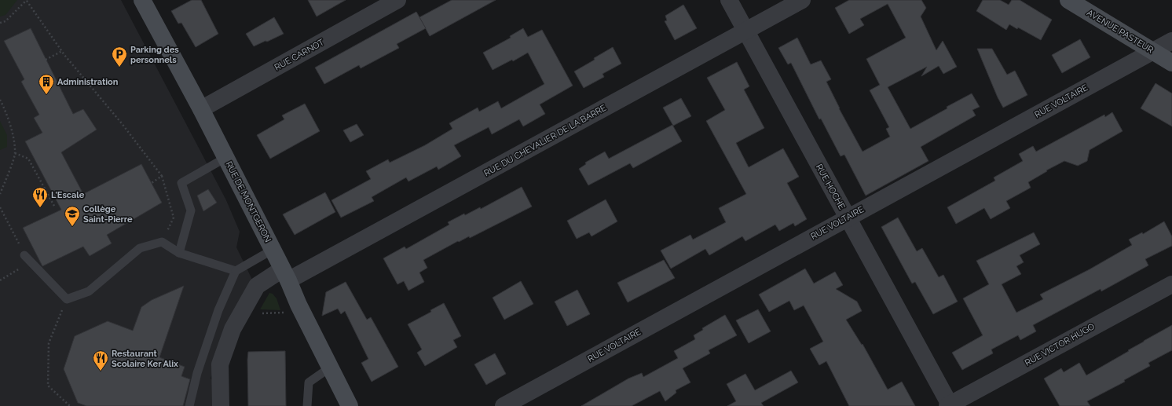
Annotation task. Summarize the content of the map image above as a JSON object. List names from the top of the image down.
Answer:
{
  "streets": {
    "street": [
      "AVENUE PASTEUR",
      "RUE CARNOT",
      "RUE VOLTAIRE",
      "RUE DU CHEVALIER DE LA BARRE",
      "RUE HOCHE",
      "RUE DE MONTGERON",
      "RUE VICTOR HUGO"
    ]
  },
  "crossings": [
    ["AVENUE PASTEUR", "RUE VOLTAIRE"],
    ["RUE CARNOT", "RUE DE MONTGERON"],
    ["RUE VOLTAIRE", "RUE HOCHE"],
    ["RUE DU CHEVALIER DE LA BARRE", "RUE HOCHE"],
    ["RUE DU CHEVALIER DE LA BARRE", "RUE DE MONTGERON"],
    ["RUE HOCHE", "RUE VICTOR HUGO"]
  ],
  "places": {
    "parking": ["Parking des personnels"],
    "building": ["Administration"],
    "restaurant": ["L'Escale", "Restaurant Scolaire Ker Alix"],
    "school or university": ["Collège Saint-Pierre"]
  }
}
